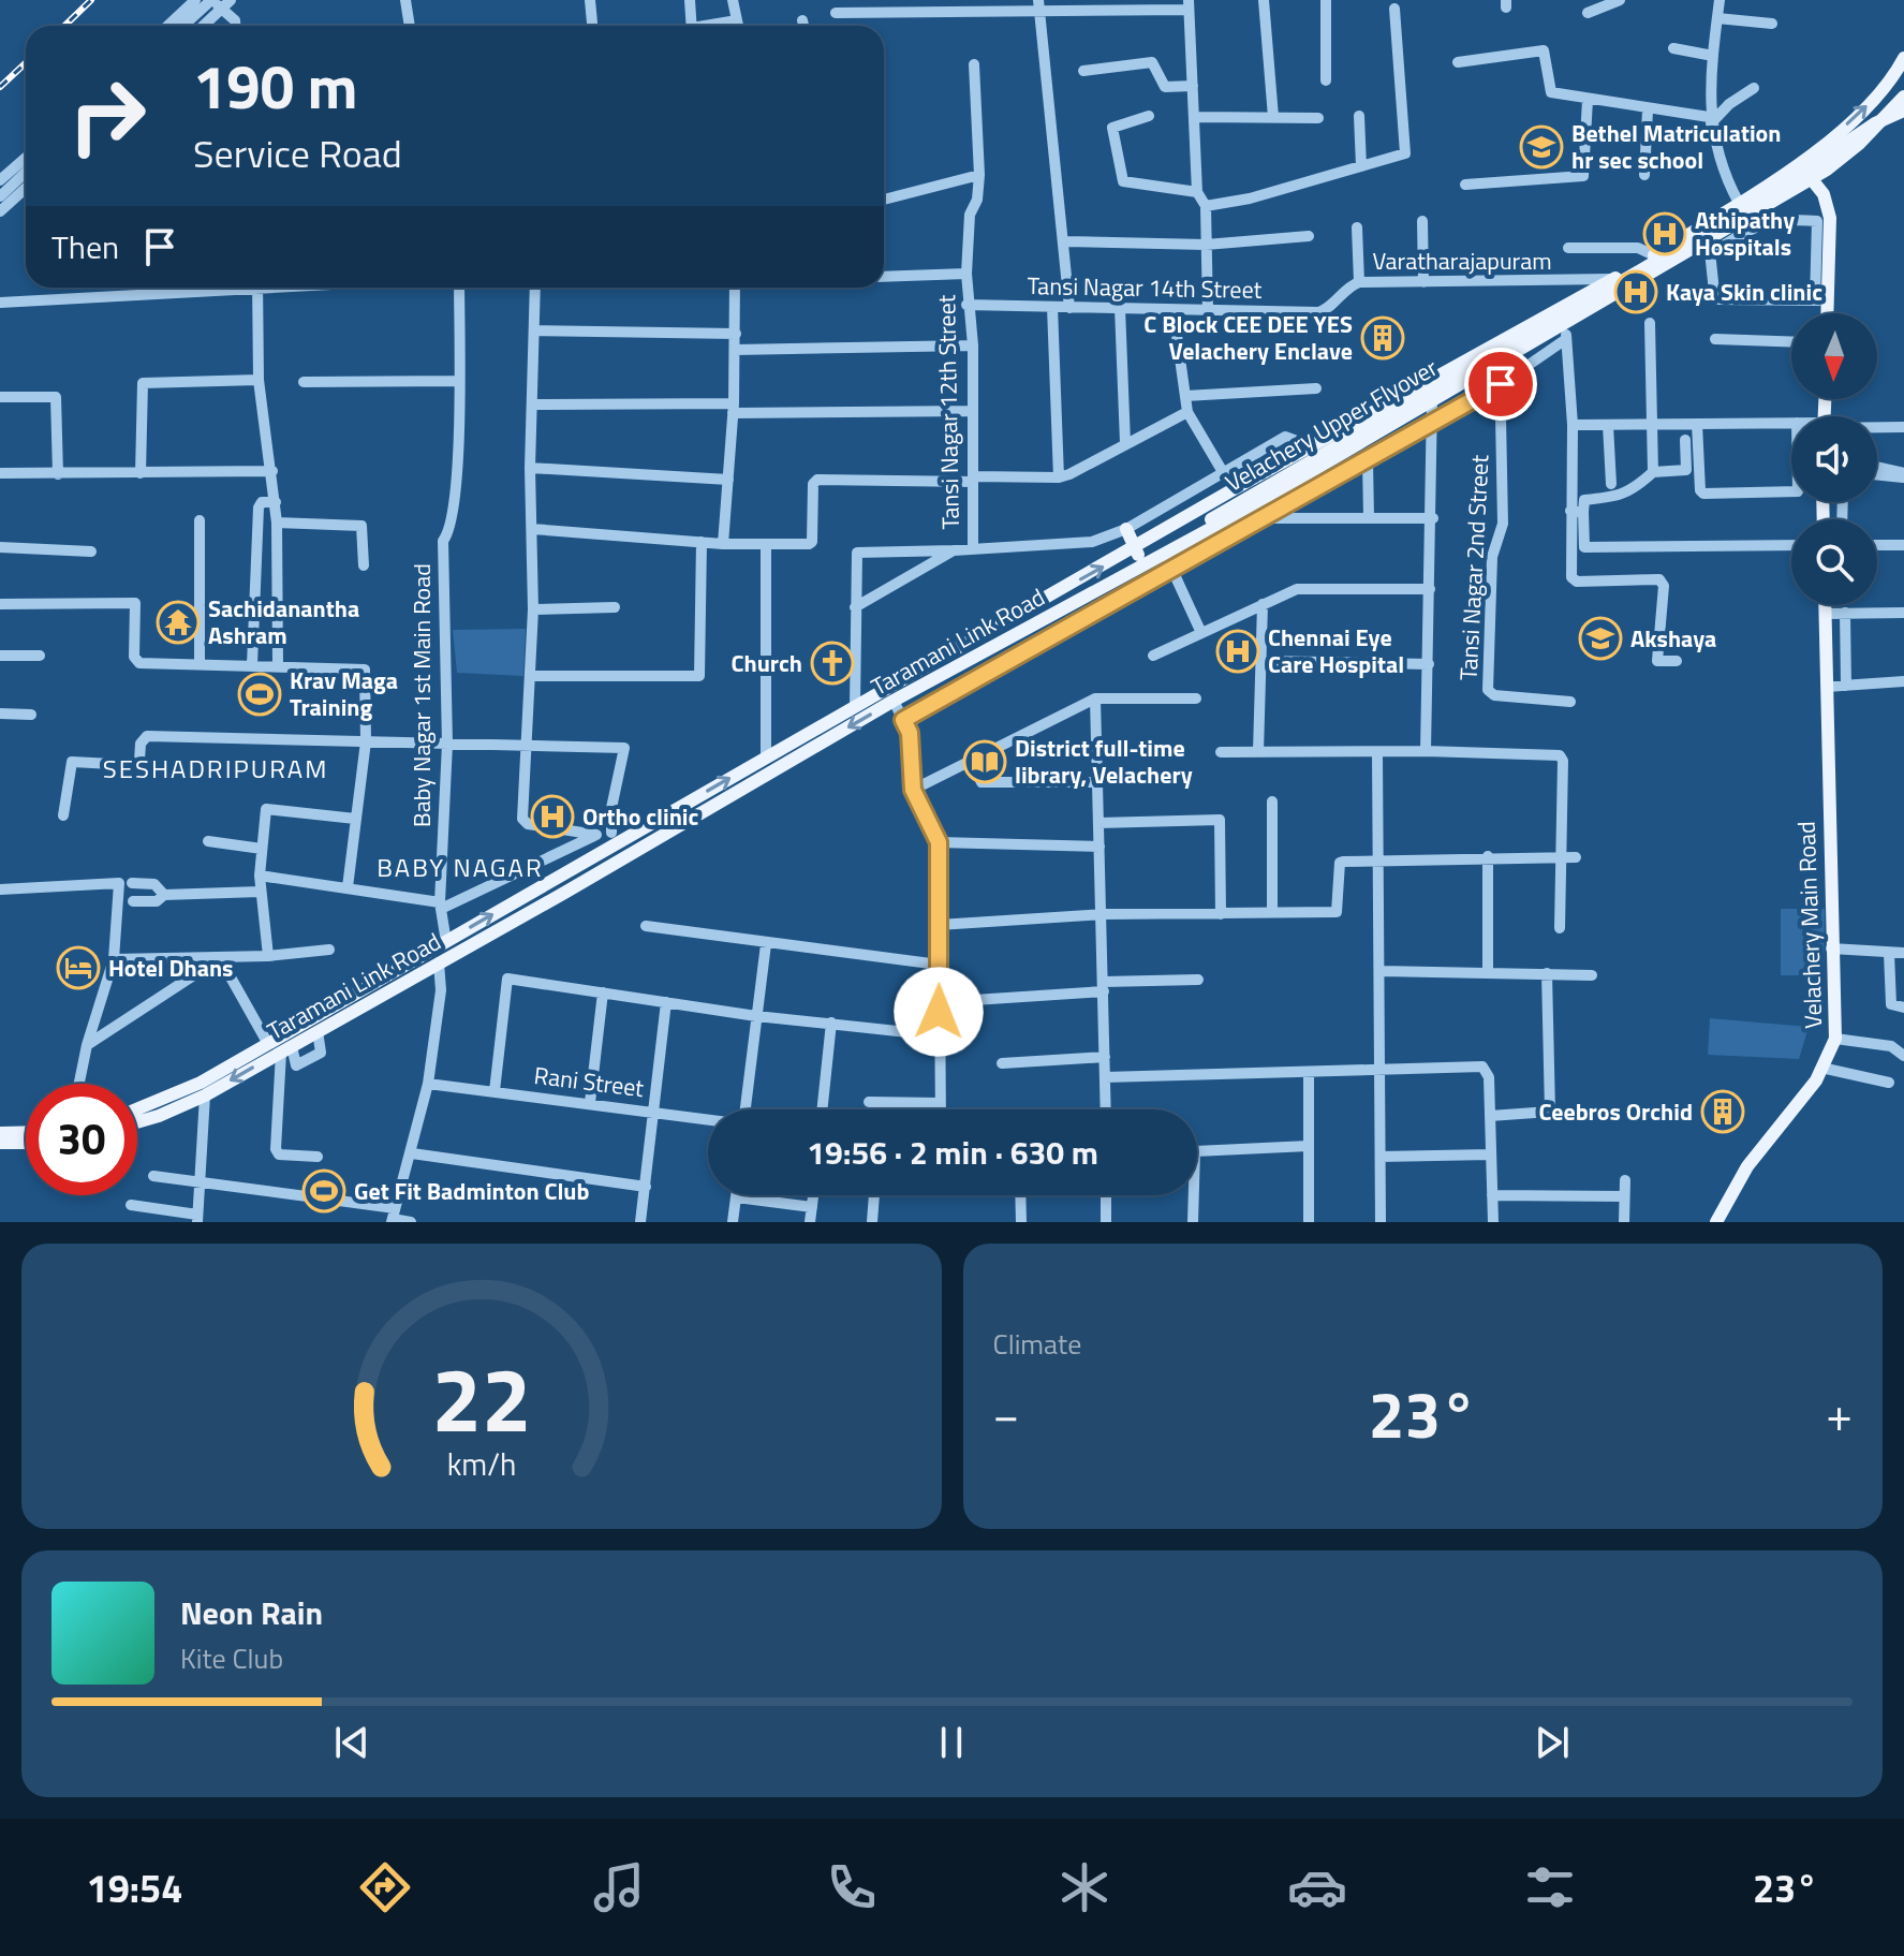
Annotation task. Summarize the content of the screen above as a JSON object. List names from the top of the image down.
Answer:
{
  "streets": {
    "main road": ["Velachery Upper Flyover", "Taramani Link Road", "Velachery Main Road"],
    "street": [
      "Varatharajapuram",
      "Tansi Nagar 14th Street",
      "Tansi Nagar 12th Street",
      "Tansi Nagar 2nd Street",
      "Baby Nagar 1st Main Road",
      "Rani Street"
    ]
  },
  "crossings": [
    ["Varatharajapuram", "Tansi Nagar 14th Street"],
    ["Varatharajapuram", "Taramani Link Road"],
    ["Tansi Nagar 14th Street", "Tansi Nagar 12th Street"],
    ["Velachery Upper Flyover", "Taramani Link Road"],
    ["Tansi Nagar 2nd Street", "Taramani Link Road"],
    ["Taramani Link Road", "Baby Nagar 1st Main Road"]
  ],
  "districts": ["SESHADRIPURAM", "BABY NAGAR"],
  "places": {
    "school or university": ["Bethel Matriculation hr sec school", "Akshaya"],
    "hospital": [
      "Athipathy Hospitals",
      "Kaya Skin clinic",
      "Chennai Eye Care Hospital",
      "Ortho clinic"
    ],
    "building": ["C Block CEE DEE YES Velachery Enclave", "Ceebros Orchid"],
    "temple": ["Sachidanantha Ashram"],
    "church": ["Church"],
    "sports": ["Krav Maga Training", "Get Fit Badminton Club"],
    "library": ["District full-time library, Velachery"],
    "hotel": ["Hotel Dhans"]
  },
  "north": "bottom",
  "page": {
    "turn": ["190 m", "Service Road"],
    "then": "Then",
    "limit": "30",
    "trip": "19:56 · 2 min · 630 m",
    "tile": "Climate",
    "heat": ["−", "23°", "+"],
    "song": ["Neon Rain", "Kite Club"],
    "tabs": ["19:54", "23°"],
    "gauge": ["22", "km/h"]
  }
}
